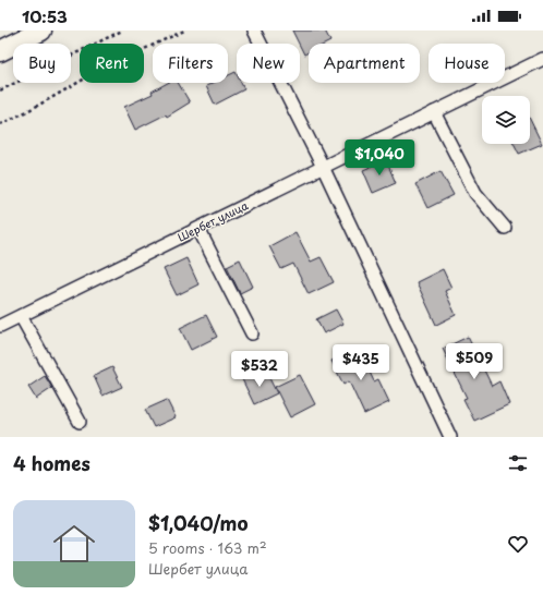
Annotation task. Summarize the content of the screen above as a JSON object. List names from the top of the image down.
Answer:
{
  "streets": {
    "street": ["Шербет улица"]
  },
  "page": {
    "status": "10:53",
    "chip": [
      "Buy",
      "Rent",
      "Filters",
      "New",
      "Apartment",
      "House"
    ],
    "price": [
      "$1,040",
      "$509",
      "$435",
      "$532"
    ],
    "heading": "4 homes",
    "list": [
      {
        "name": "$1,040/mo",
        "note": "5 rooms · 163 m² · Шербет улица"
      }
    ]
  }
}
